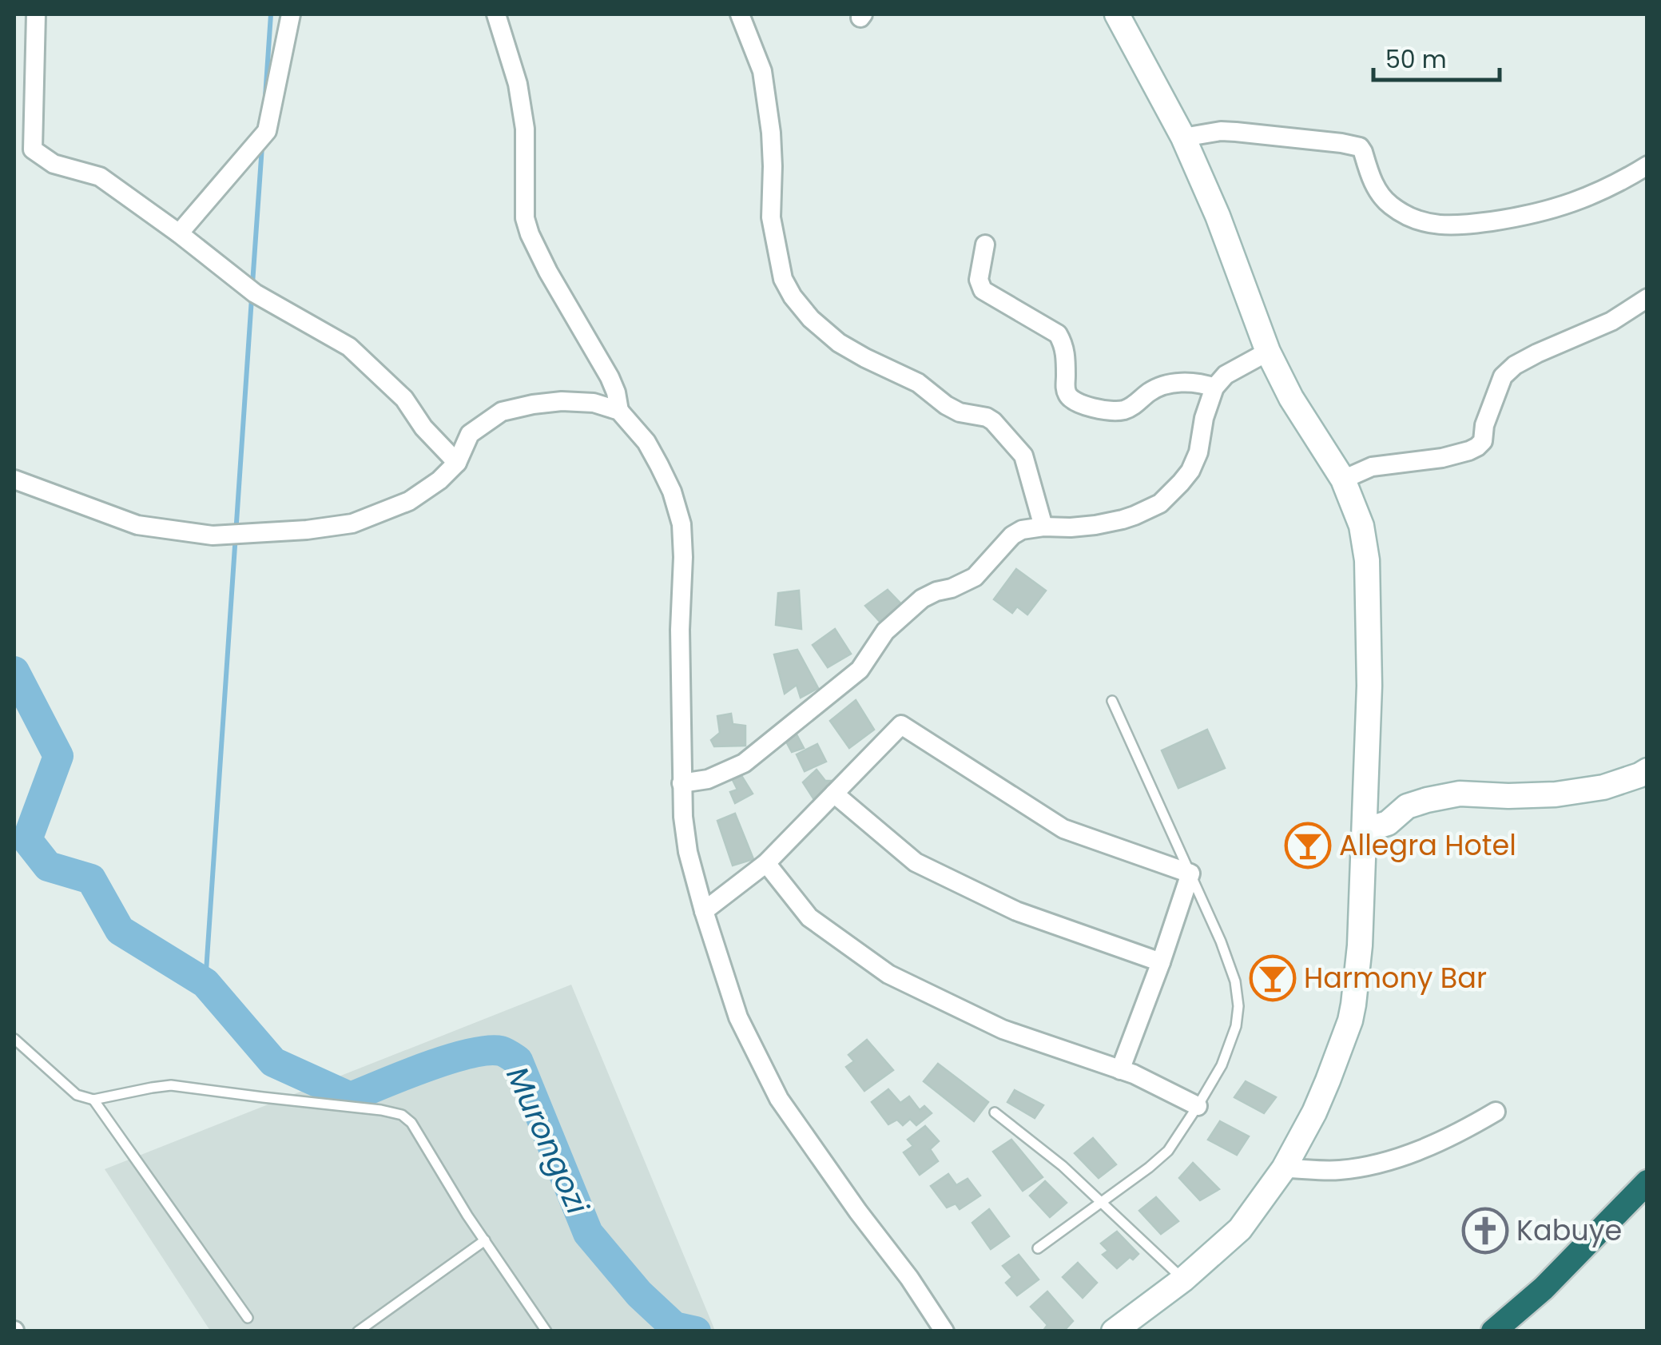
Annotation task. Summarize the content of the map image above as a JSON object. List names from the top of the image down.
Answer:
{
  "water": ["Murongozi"],
  "places": {
    "bar": ["Allegra Hotel", "Harmony Bar"],
    "church": ["Kabuye"]
  },
  "scale_bar": "50 m"
}
